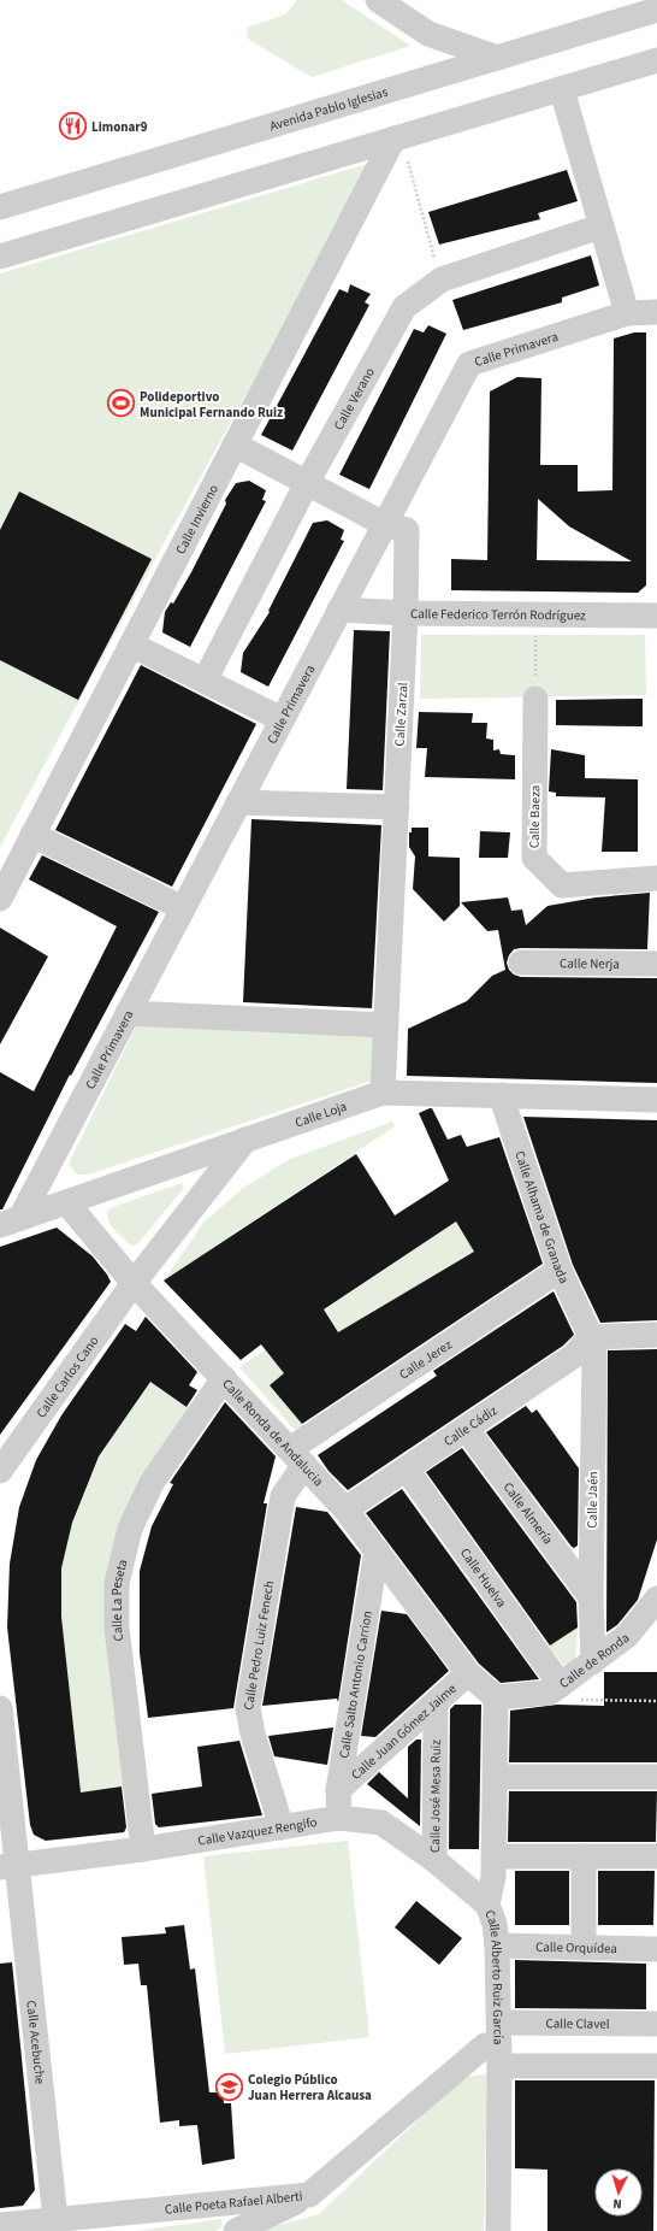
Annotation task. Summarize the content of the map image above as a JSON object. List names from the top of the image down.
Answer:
{
  "streets": {
    "street": [
      "Avenida Pablo Iglesias",
      "Calle Primavera",
      "Calle Verano",
      "Calle Invierno",
      "Calle Federico Terrón Rodríguez",
      "Calle Zarzal",
      "Calle Baeza",
      "Calle Nerja",
      "Calle Loja",
      "Calle Alhama de Granada",
      "Calle Jerez",
      "Calle Carlos Cano",
      "Calle Cádiz",
      "Calle Ronda de Andalucia",
      "Calle Jaén",
      "Calle Almería",
      "Calle Huelva",
      "Calle La Peseta",
      "Calle Pedro Luiz Fenech",
      "Calle de Ronda",
      "Calle Salto Antonio Carrion",
      "Calle Juan Gómez Jaime",
      "Calle José Mesa Ruiz",
      "Calle Vazquez Rengifo",
      "Calle Orquídea",
      "Calle Alberto Ruiz García",
      "Calle Clavel",
      "Calle Acebuche",
      "Calle Poeta Rafael Alberti"
    ]
  },
  "crossings": [
    ["Calle Primavera", "Calle Federico Terrón Rodríguez"],
    ["Calle Primavera", "Calle Zarzal"],
    ["Calle Primavera", "Calle Loja"],
    ["Calle Verano", "Calle Zarzal"],
    ["Calle Invierno", "Calle Zarzal"],
    ["Calle Federico Terrón Rodríguez", "Calle Zarzal"],
    ["Calle Zarzal", "Calle Loja"],
    ["Calle Loja", "Calle Alhama de Granada"],
    ["Calle Loja", "Calle Carlos Cano"],
    ["Calle Loja", "Calle Ronda de Andalucia"],
    ["Calle Alhama de Granada", "Calle Jerez"],
    ["Calle Alhama de Granada", "Calle Cádiz"],
    ["Calle Alhama de Granada", "Calle Jaén"],
    ["Calle Jerez", "Calle Ronda de Andalucia"],
    ["Calle Jerez", "Calle Pedro Luiz Fenech"],
    ["Calle Carlos Cano", "Calle Ronda de Andalucia"],
    ["Calle Cádiz", "Calle Ronda de Andalucia"],
    ["Calle Cádiz", "Calle Jaén"],
    ["Calle Cádiz", "Calle Almería"],
    ["Calle Cádiz", "Calle Huelva"],
    ["Calle Ronda de Andalucia", "Calle La Peseta"],
    ["Calle Ronda de Andalucia", "Calle Pedro Luiz Fenech"],
    ["Calle Ronda de Andalucia", "Calle Salto Antonio Carrion"],
    ["Calle Ronda de Andalucia", "Calle Juan Gómez Jaime"],
    ["Calle Jaén", "Calle Almería"],
    ["Calle Jaén", "Calle de Ronda"],
    ["Calle Huelva", "Calle de Ronda"],
    ["Calle La Peseta", "Calle Vazquez Rengifo"],
    ["Calle Pedro Luiz Fenech", "Calle Vazquez Rengifo"],
    ["Calle de Ronda", "Calle Alberto Ruiz García"],
    ["Calle Salto Antonio Carrion", "Calle Juan Gómez Jaime"],
    ["Calle Salto Antonio Carrion", "Calle Vazquez Rengifo"],
    ["Calle Juan Gómez Jaime", "Calle José Mesa Ruiz"],
    ["Calle José Mesa Ruiz", "Calle Vazquez Rengifo"],
    ["Calle Vazquez Rengifo", "Calle Alberto Ruiz García"],
    ["Calle Vazquez Rengifo", "Calle Acebuche"],
    ["Calle Orquídea", "Calle Alberto Ruiz García"],
    ["Calle Alberto Ruiz García", "Calle Clavel"],
    ["Calle Alberto Ruiz García", "Calle Poeta Rafael Alberti"],
    ["Calle Clavel", "Calle Poeta Rafael Alberti"],
    ["Calle Acebuche", "Calle Poeta Rafael Alberti"]
  ],
  "places": {
    "restaurant": ["Limonar9"],
    "sports": ["Polideportivo Municipal Fernando Ruiz"],
    "school or university": ["Colegio Público Juan Herrera Alcausa"]
  },
  "north": "bottom"
}
